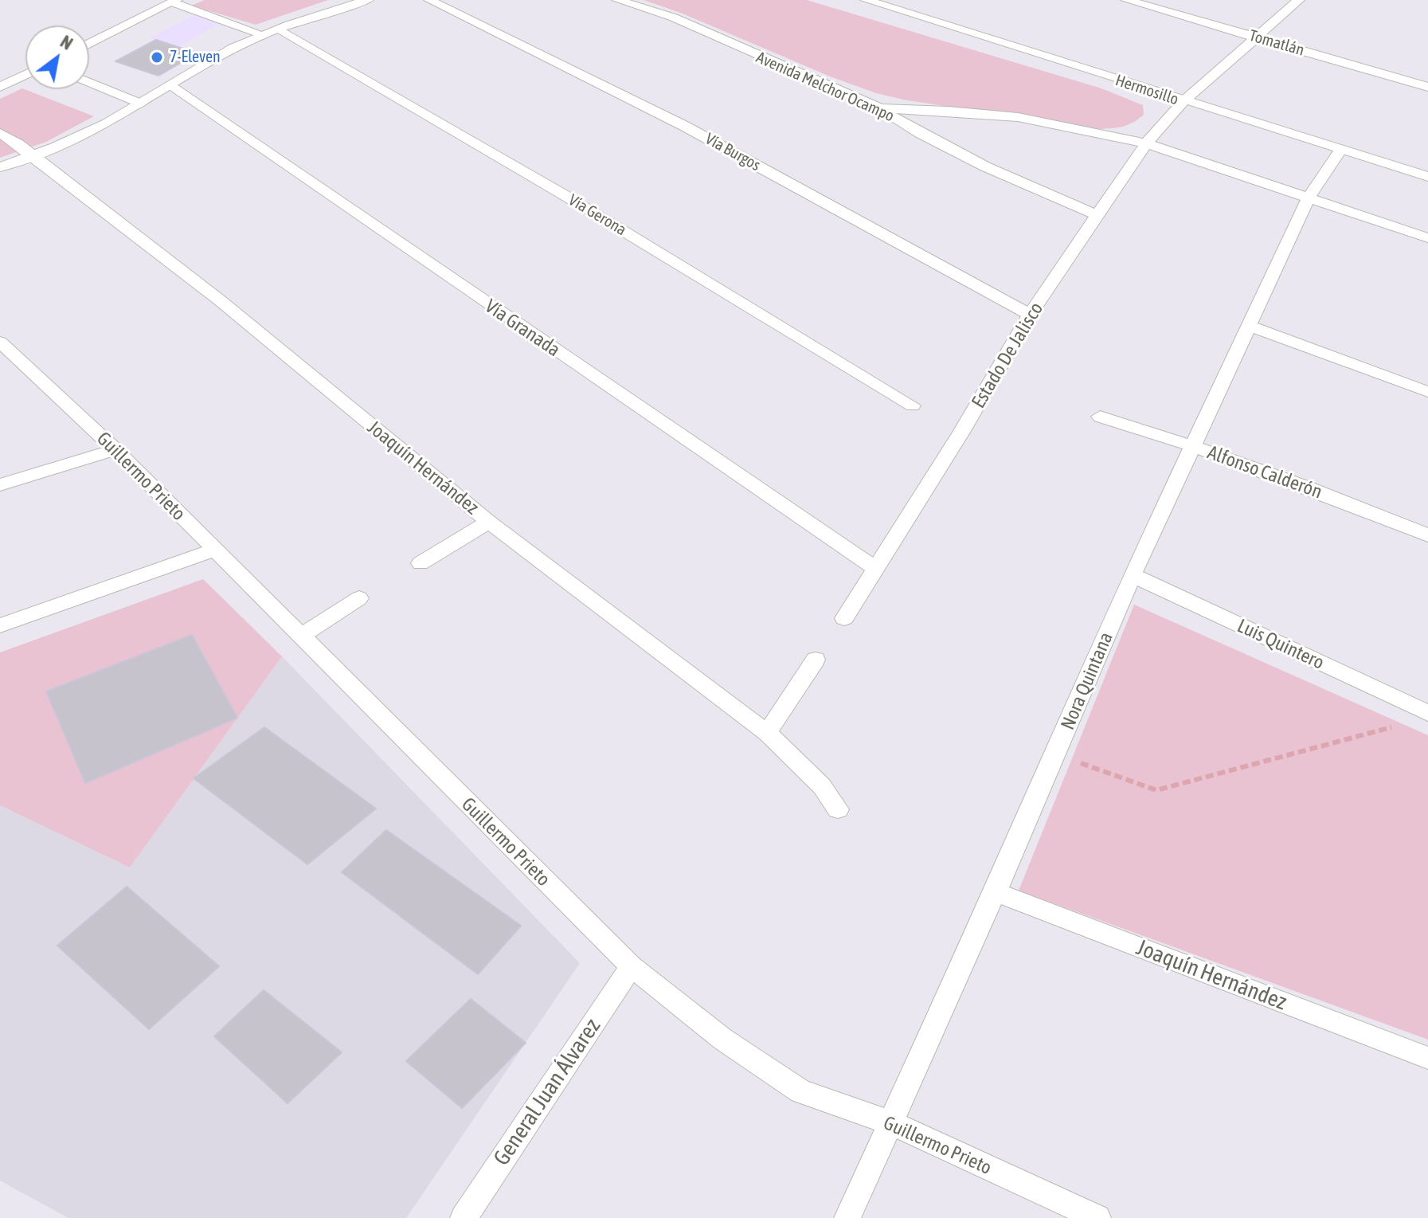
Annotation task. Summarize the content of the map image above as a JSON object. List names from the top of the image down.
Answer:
{
  "streets": {
    "street": [
      "Tomatlán",
      "Avenida Melchor Ocampo",
      "Hermosillo",
      "Vía Burgos",
      "Vía Gerona",
      "Vía Granada",
      "Estado De Jalisco",
      "Joaquín Hernández",
      "Alfonso Calderón",
      "Guillermo Prieto",
      "Luis Quintero",
      "Nora Quintana",
      "General Juan Álvarez"
    ]
  },
  "crossings": [
    ["Tomatlán", "Estado De Jalisco"],
    ["Avenida Melchor Ocampo", "Estado De Jalisco"],
    ["Hermosillo", "Estado De Jalisco"],
    ["Hermosillo", "Nora Quintana"],
    ["Vía Burgos", "Estado De Jalisco"],
    ["Vía Granada", "Estado De Jalisco"],
    ["Joaquín Hernández", "Nora Quintana"],
    ["Alfonso Calderón", "Nora Quintana"],
    ["Guillermo Prieto", "Nora Quintana"],
    ["Guillermo Prieto", "General Juan Álvarez"],
    ["Luis Quintero", "Nora Quintana"]
  ],
  "places": ["7-Eleven"],
  "north": "top right"
}
